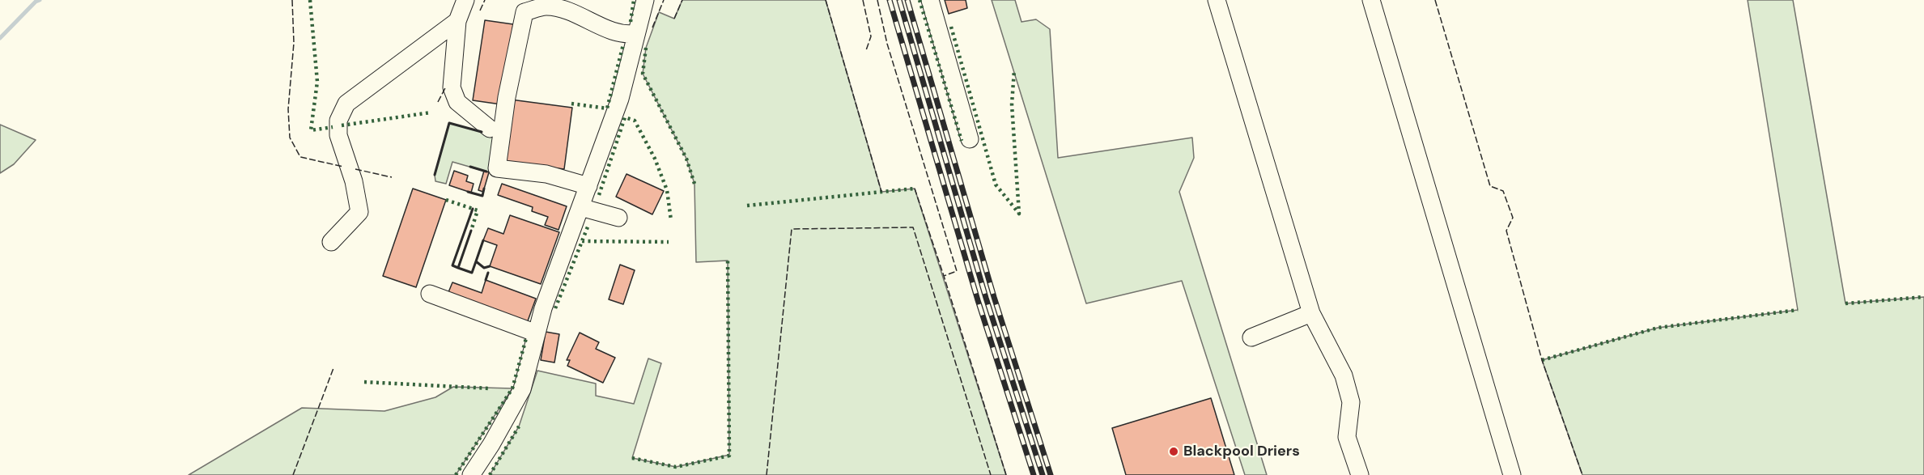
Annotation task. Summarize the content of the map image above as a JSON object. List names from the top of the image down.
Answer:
{
  "places": ["Blackpool Driers"]
}
